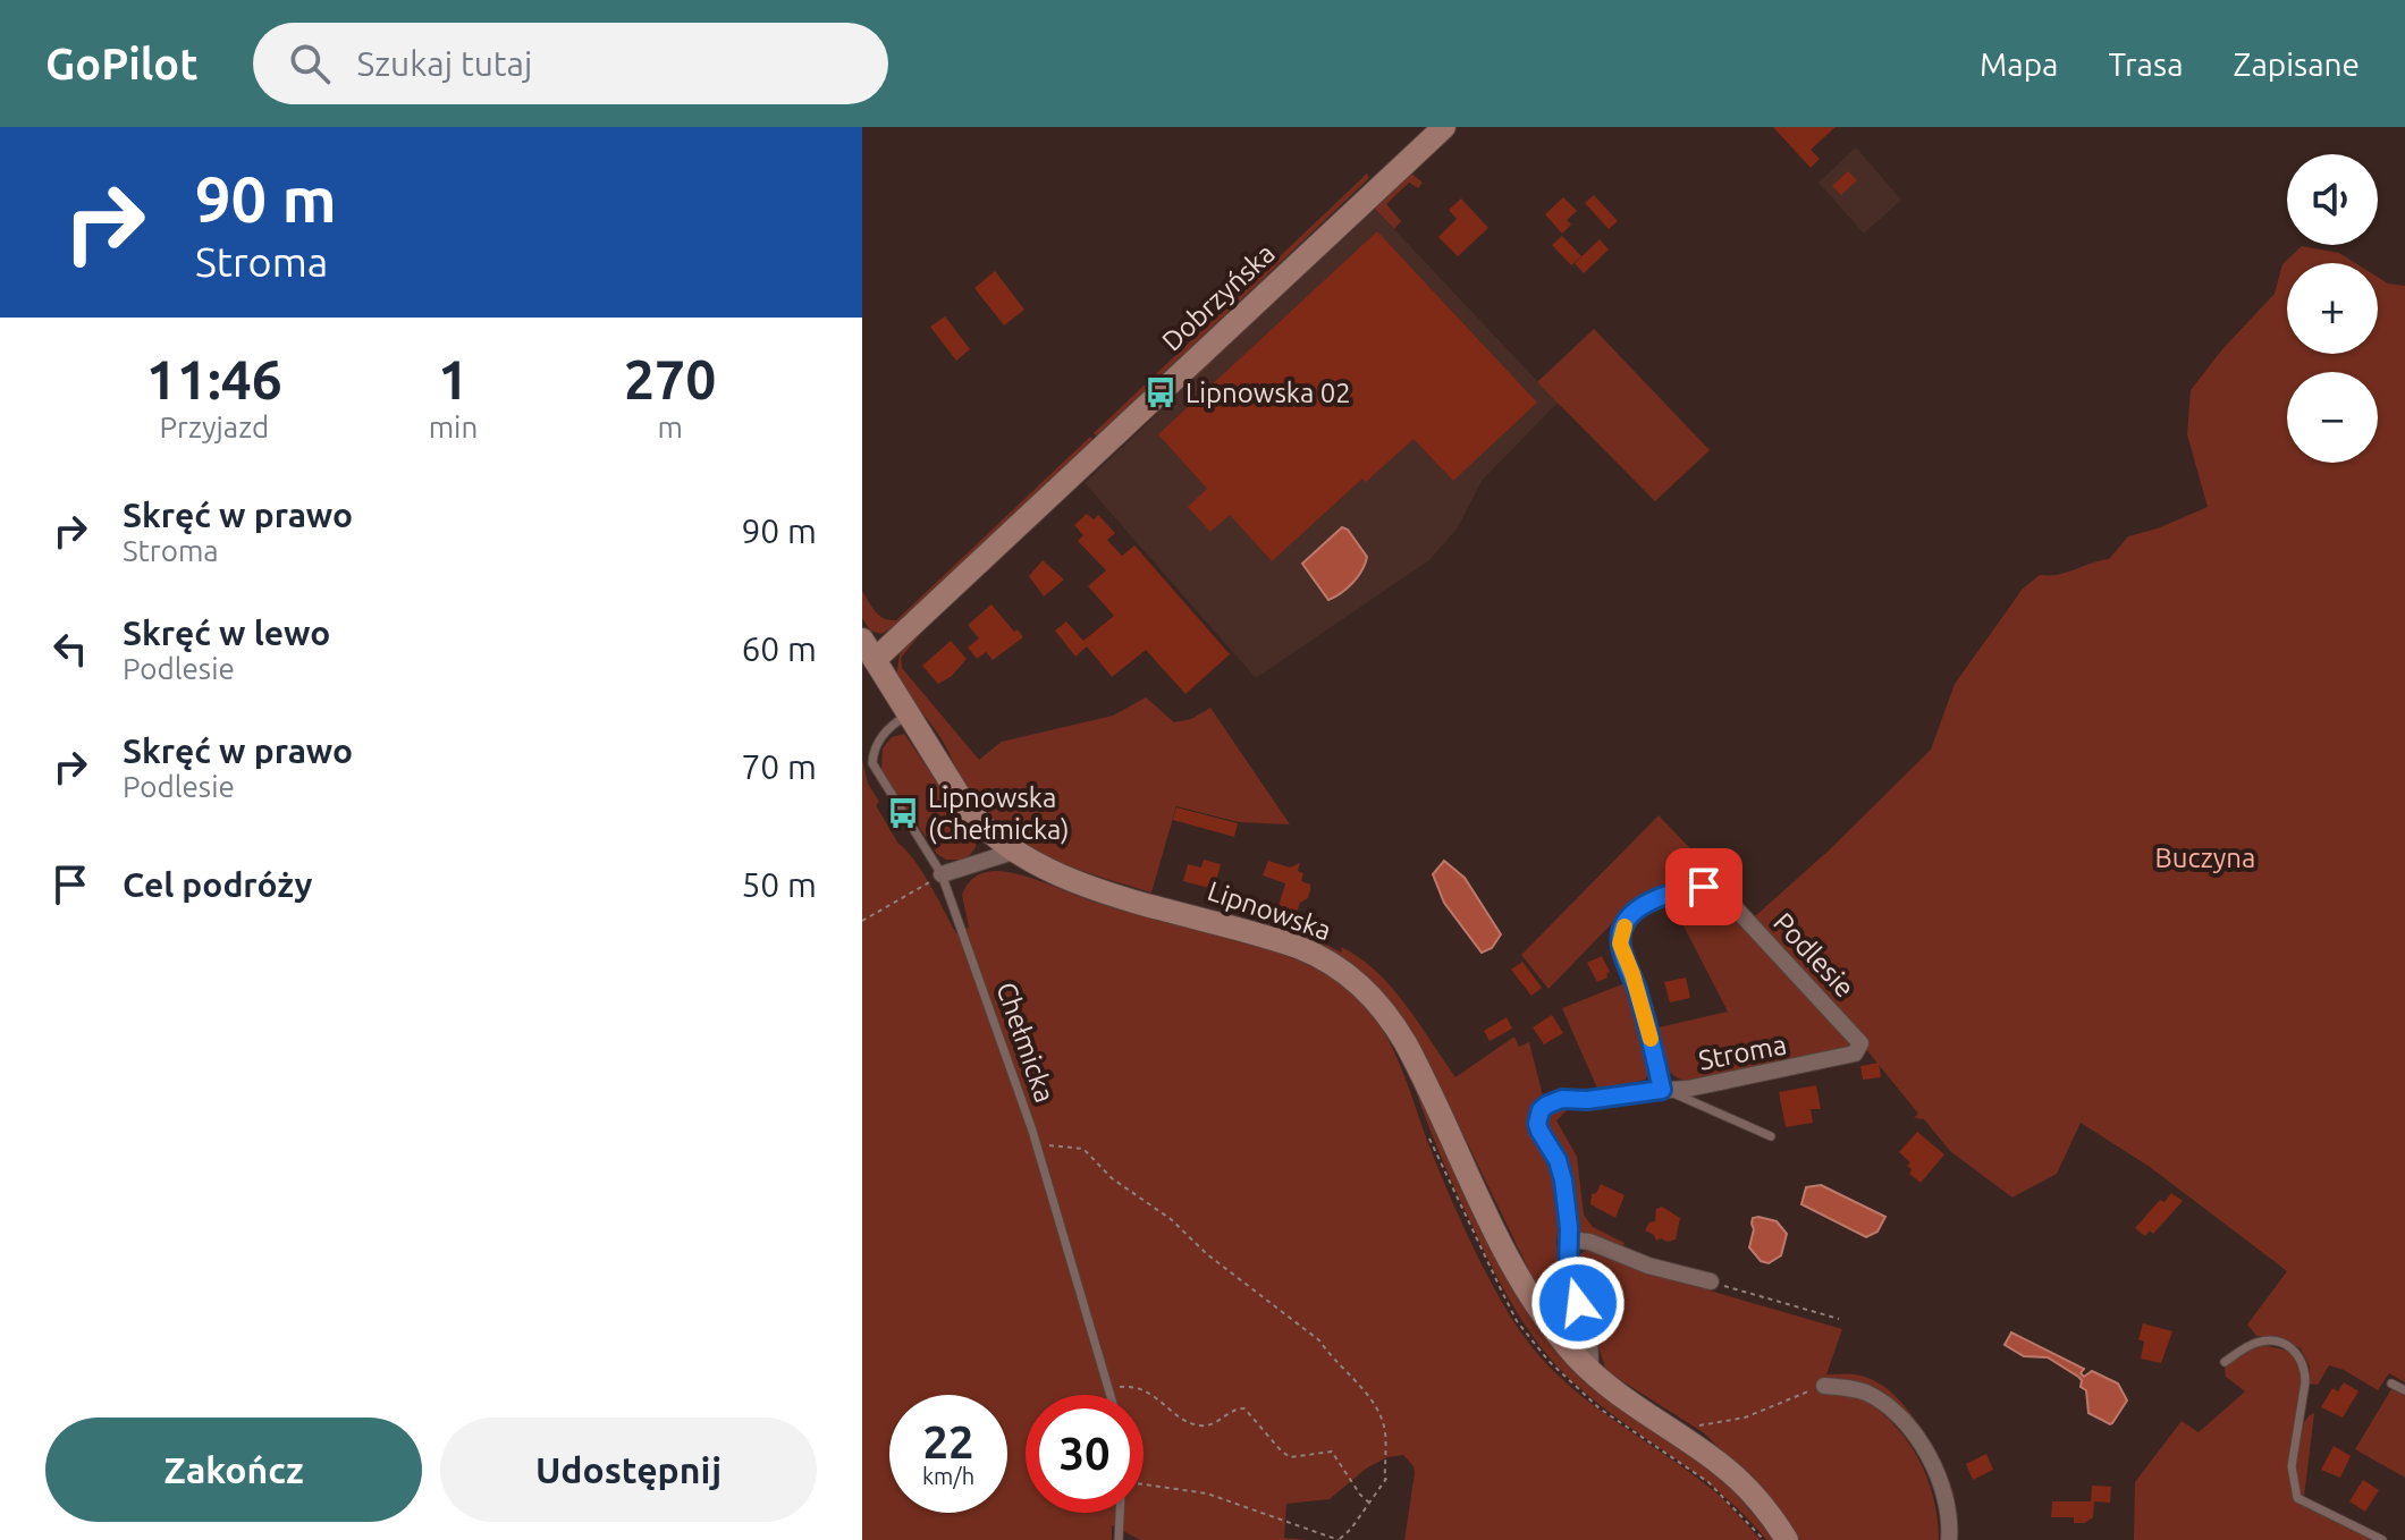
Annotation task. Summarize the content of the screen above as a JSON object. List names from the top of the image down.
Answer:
{
  "streets": {
    "main road": ["Dobrzyńska", "Lipnowska"],
    "street": ["Podlesie", "Stroma"],
    "lane": ["Chełmicka"]
  },
  "crossings": [
    ["Dobrzyńska", "Lipnowska"],
    ["Lipnowska", "Chełmicka"],
    ["Lipnowska", "Stroma"],
    ["Podlesie", "Stroma"]
  ],
  "parks": ["Buczyna"],
  "places": {
    "bus stop": ["Lipnowska 02", "Lipnowska (Chełmicka)"]
  },
  "page": {
    "header": "GoPilot",
    "search": "Szukaj tutaj",
    "nav": ["Mapa", "Trasa", "Zapisane"],
    "turn": ["90 m", "Stroma"],
    "map_buttons": ["+", "−"],
    "eta": [
      "11:46",
      "Przyjazd",
      "1",
      "min",
      "270",
      "m"
    ],
    "list": [
      {
        "name": "Skręć w prawo",
        "note": "Stroma",
        "value": "90 m"
      },
      {
        "name": "Skręć w lewo",
        "note": "Podlesie",
        "value": "60 m"
      },
      {
        "name": "Skręć w prawo",
        "note": "Podlesie",
        "value": "70 m"
      },
      {
        "name": "Cel podróży",
        "value": "50 m"
      }
    ],
    "speed": "22 km/h",
    "limit": "30",
    "buttons": ["Zakończ", "Udostępnij"]
  }
}
